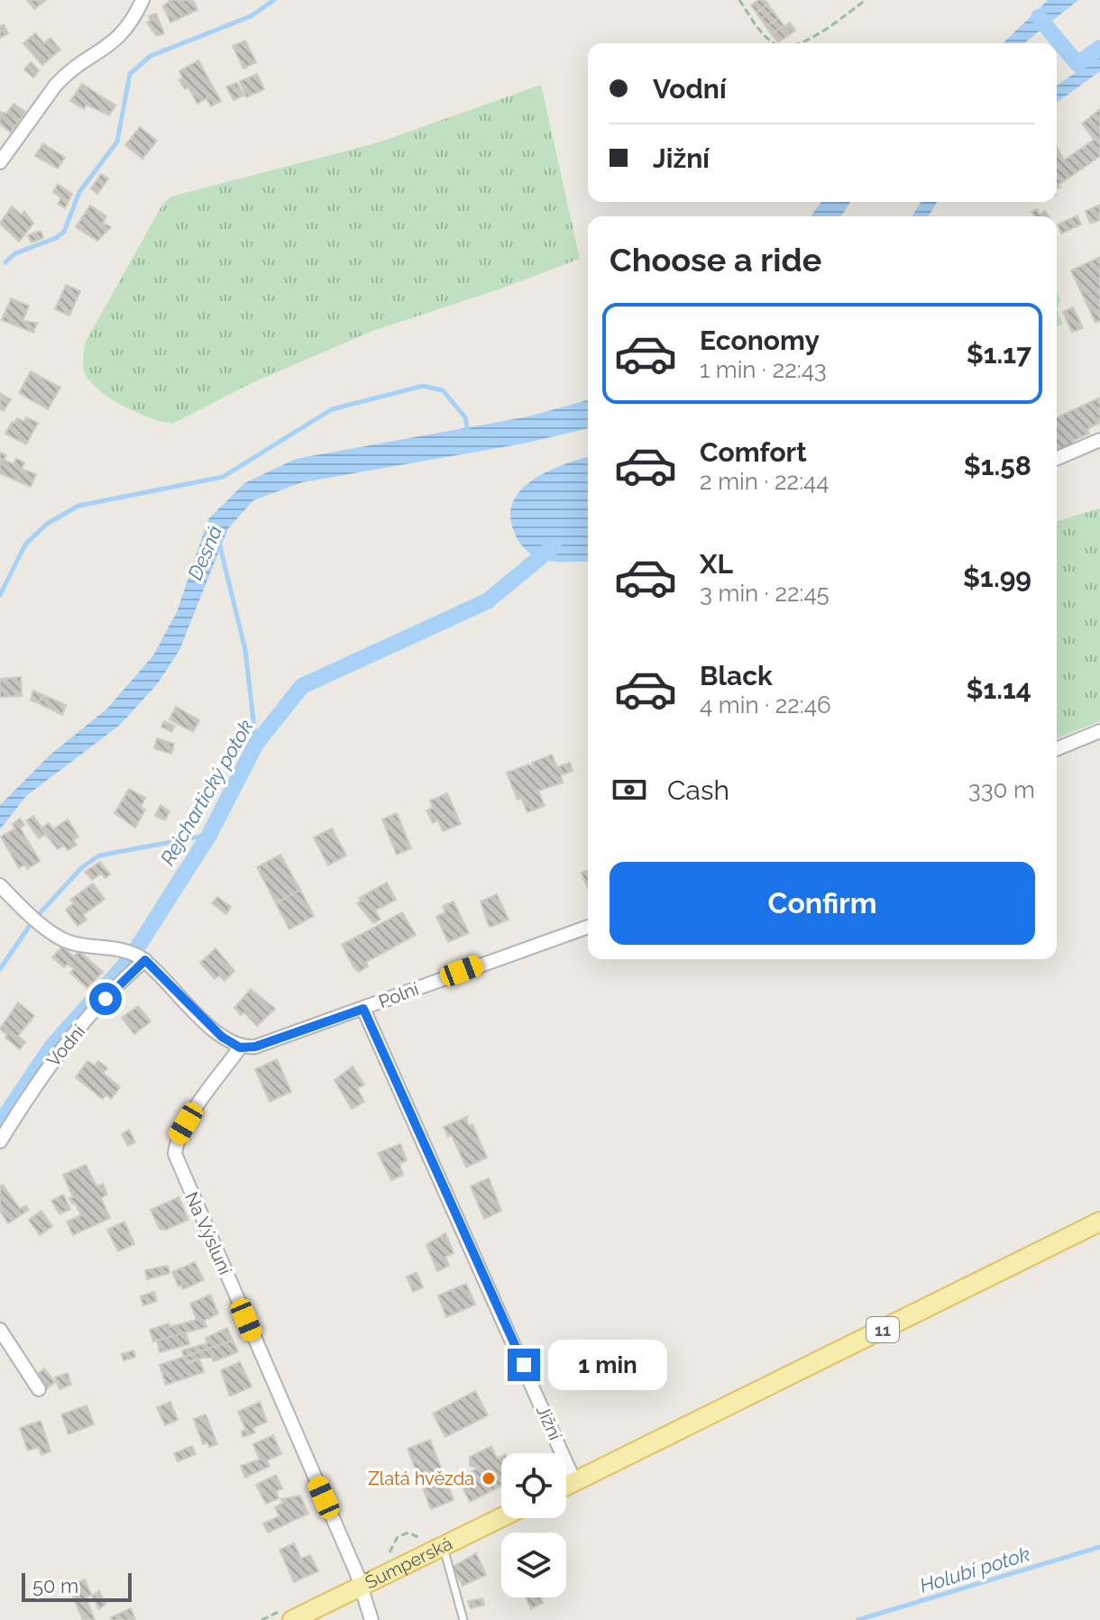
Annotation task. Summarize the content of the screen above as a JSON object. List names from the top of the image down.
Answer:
{
  "streets": {
    "main road": ["11", "Šumperská"],
    "street": [
      "Polní",
      "Vodní",
      "Na Výsluní",
      "Jižní"
    ]
  },
  "crossings": [
    ["Polní", "Na Výsluní"],
    ["Polní", "Jižní"],
    ["Na Výsluní", "Šumperská"],
    ["11", "Jižní"]
  ],
  "water": ["Desná", "Rejchartický potok", "Holubí potok"],
  "places": ["Zlatá hvězda"],
  "scale_bar": "50 m",
  "page": {
    "banner": ["Vodní", "Jižní"],
    "heading": "Choose a ride",
    "list": [
      {
        "name": "Economy",
        "note": "1 min · 22:43",
        "value": "$1.17"
      },
      {
        "name": "Comfort",
        "note": "2 min · 22:44",
        "value": "$1.58"
      },
      {
        "name": "XL",
        "note": "3 min · 22:45",
        "value": "$1.99"
      },
      {
        "name": "Black",
        "note": "4 min · 22:46",
        "value": "$1.14"
      }
    ],
    "pay": ["Cash", "330 m"],
    "buttons": "Confirm",
    "bubble": "1 min",
    "scale": "50 m"
  }
}
